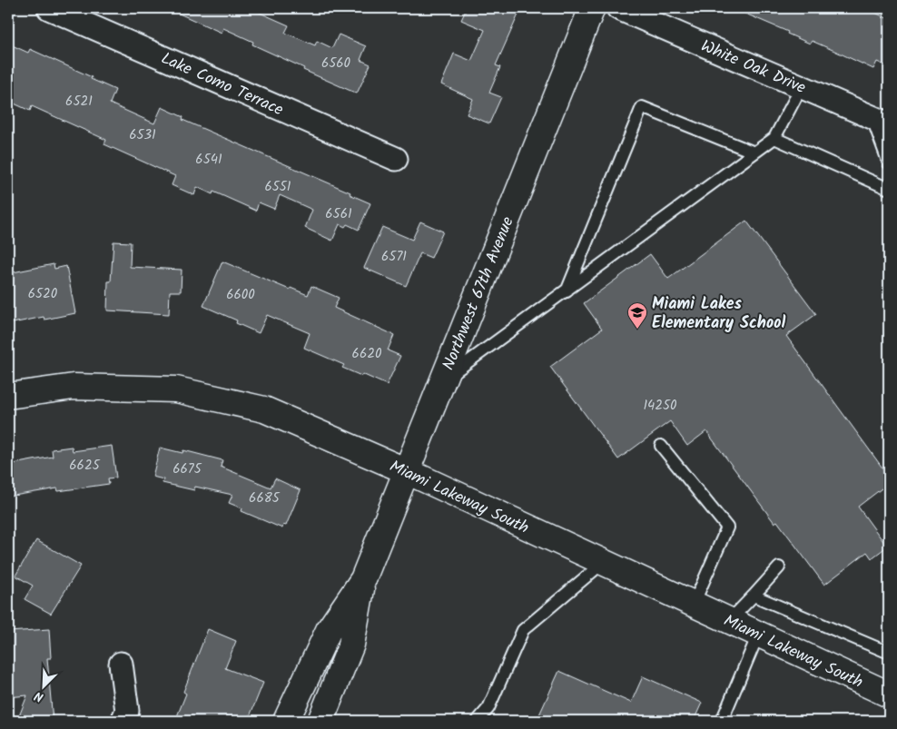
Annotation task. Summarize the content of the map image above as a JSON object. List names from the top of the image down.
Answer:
{
  "streets": {
    "street": [
      "White Oak Drive",
      "Lake Como Terrace",
      "Northwest 67th Avenue",
      "Miami Lakeway South"
    ]
  },
  "crossings": [
    ["Northwest 67th Avenue", "Miami Lakeway South"]
  ],
  "places": {
    "school or university": ["Miami Lakes Elementary School"]
  },
  "house_numbers": [
    "6560",
    "6521",
    "6531",
    "6541",
    "6551",
    "6561",
    "6571",
    "6520",
    "6600",
    "6620",
    "14250",
    "6625",
    "6675",
    "6685"
  ],
  "north": "bottom left"
}
